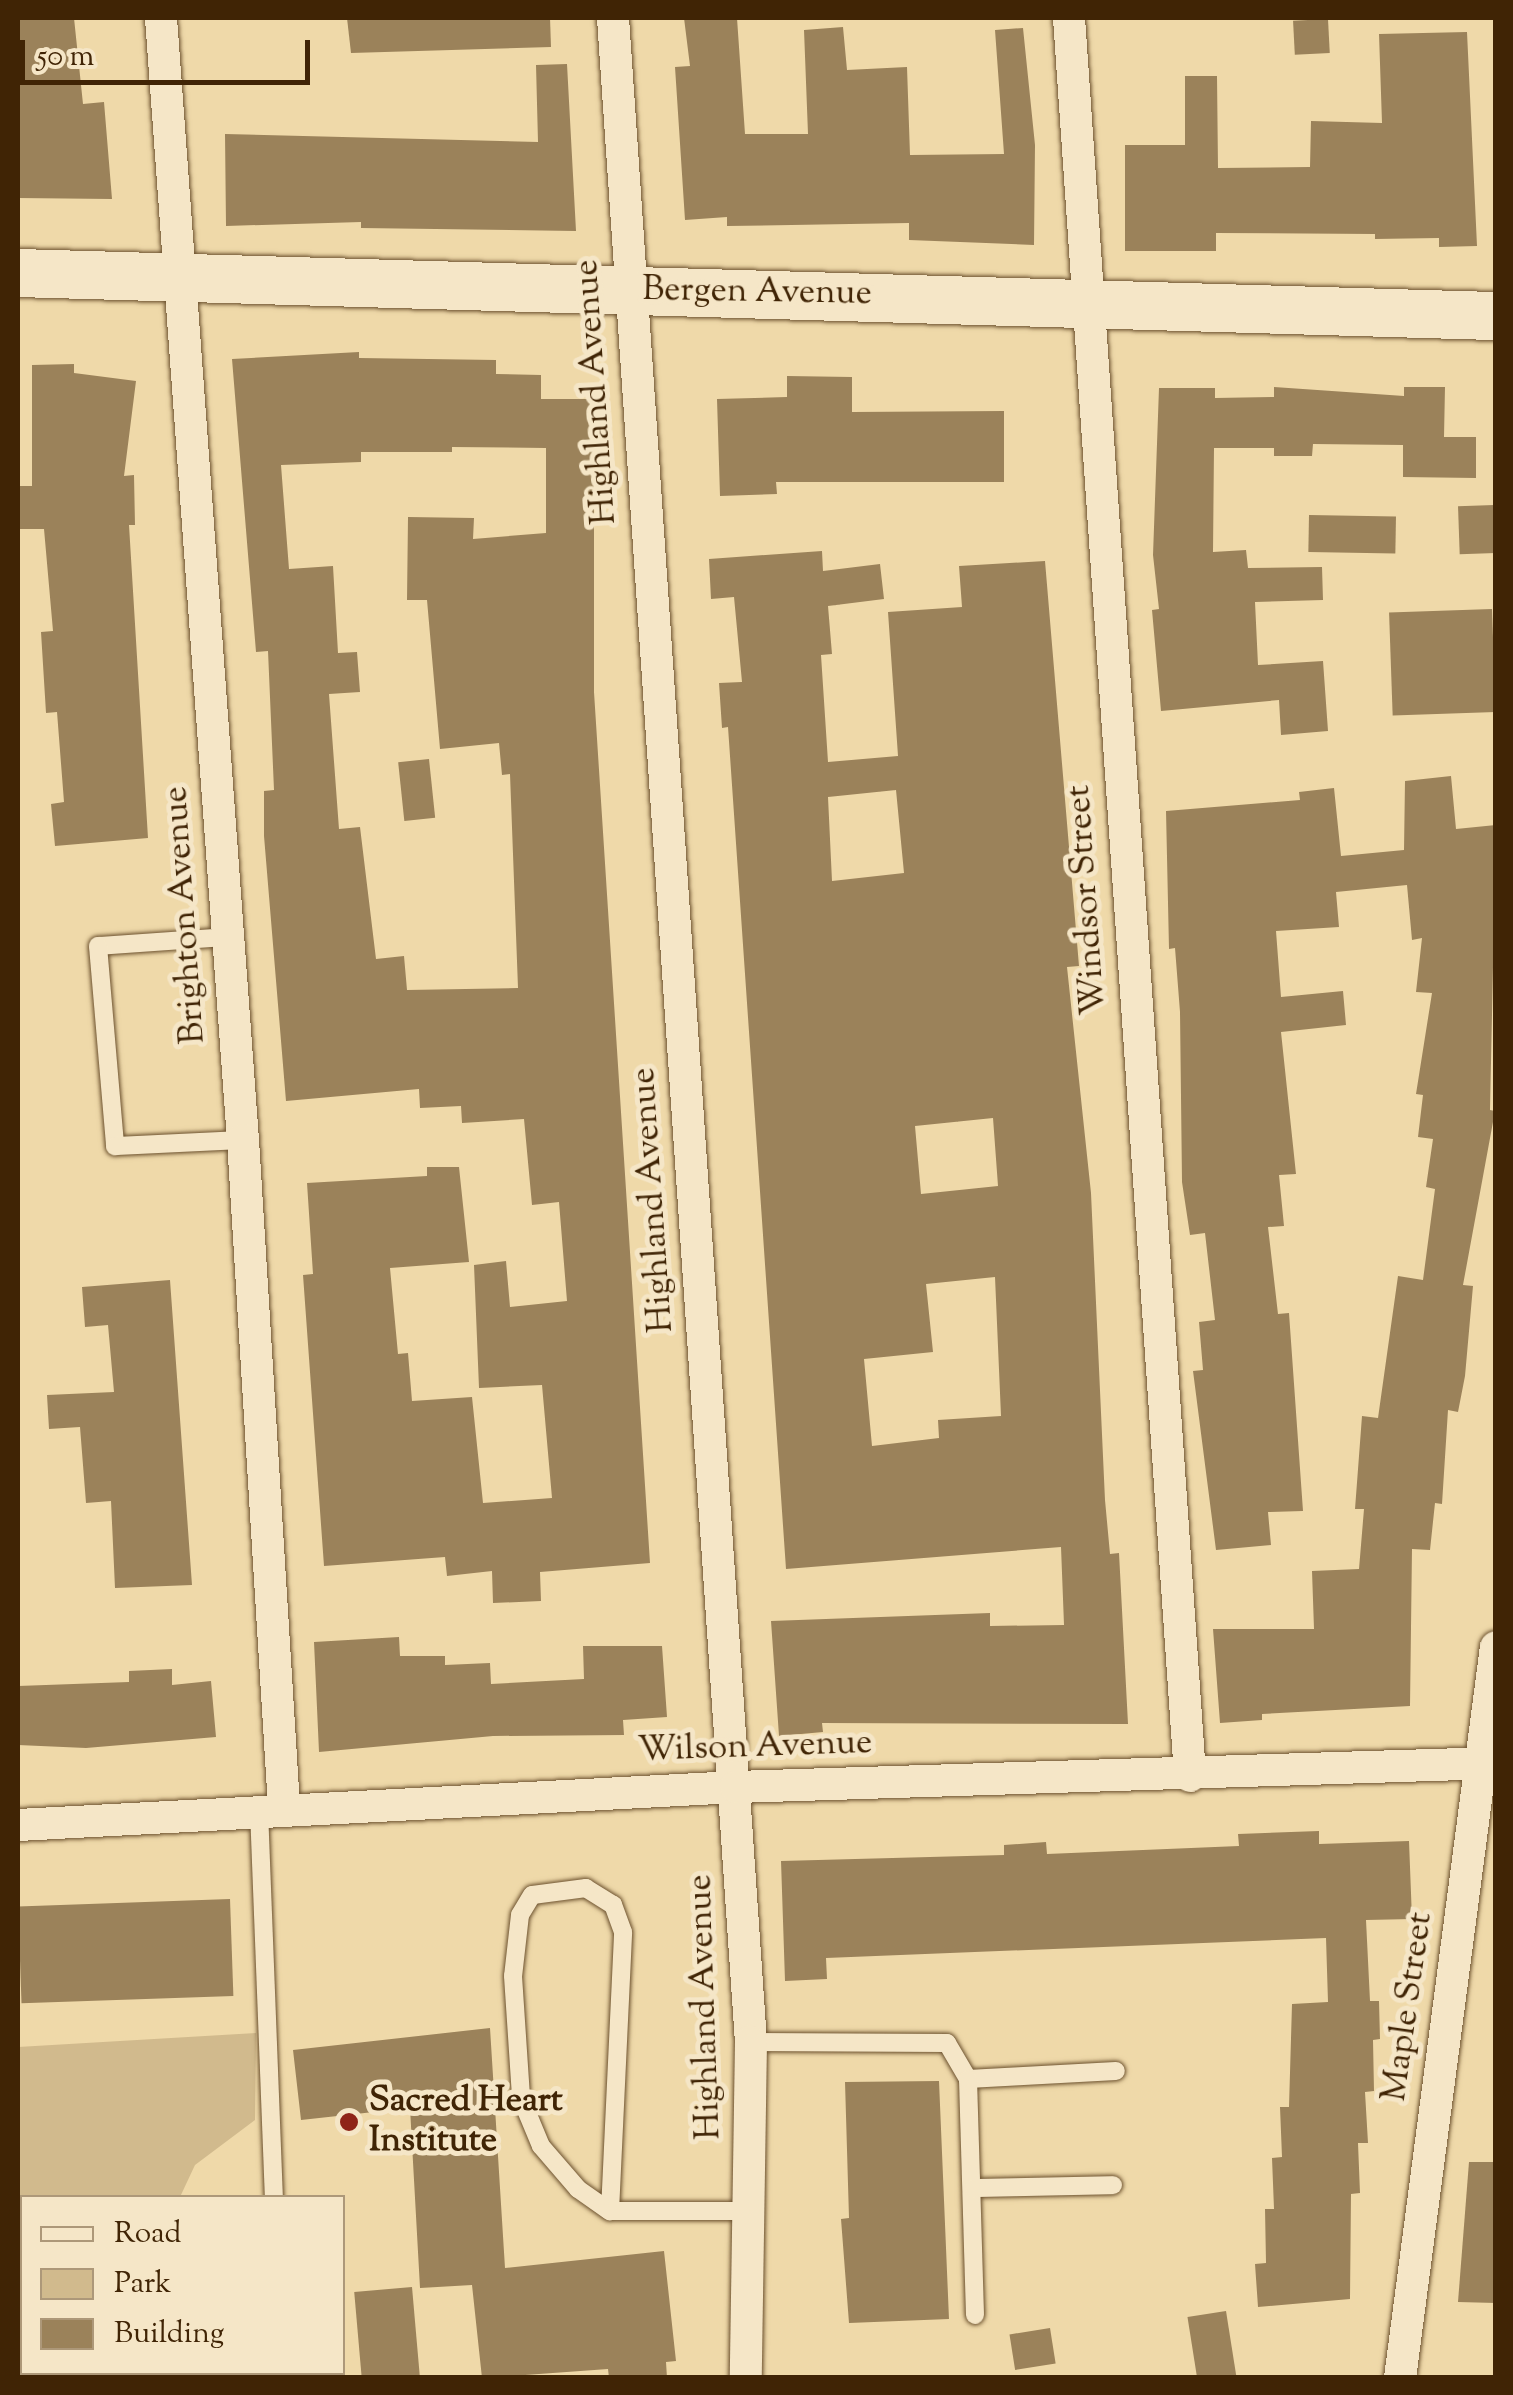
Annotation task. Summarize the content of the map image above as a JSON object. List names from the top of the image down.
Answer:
{
  "streets": {
    "street": [
      "Bergen Avenue",
      "Highland Avenue",
      "Windsor Street",
      "Brighton Avenue",
      "Wilson Avenue",
      "Maple Street"
    ]
  },
  "crossings": [
    ["Bergen Avenue", "Highland Avenue"],
    ["Bergen Avenue", "Windsor Street"],
    ["Bergen Avenue", "Brighton Avenue"],
    ["Highland Avenue", "Wilson Avenue"],
    ["Windsor Street", "Wilson Avenue"],
    ["Brighton Avenue", "Wilson Avenue"],
    ["Wilson Avenue", "Maple Street"]
  ],
  "places": ["Sacred Heart Institute"],
  "legend": ["Road", "Park", "Building"],
  "scale_bar": "50 m"
}
